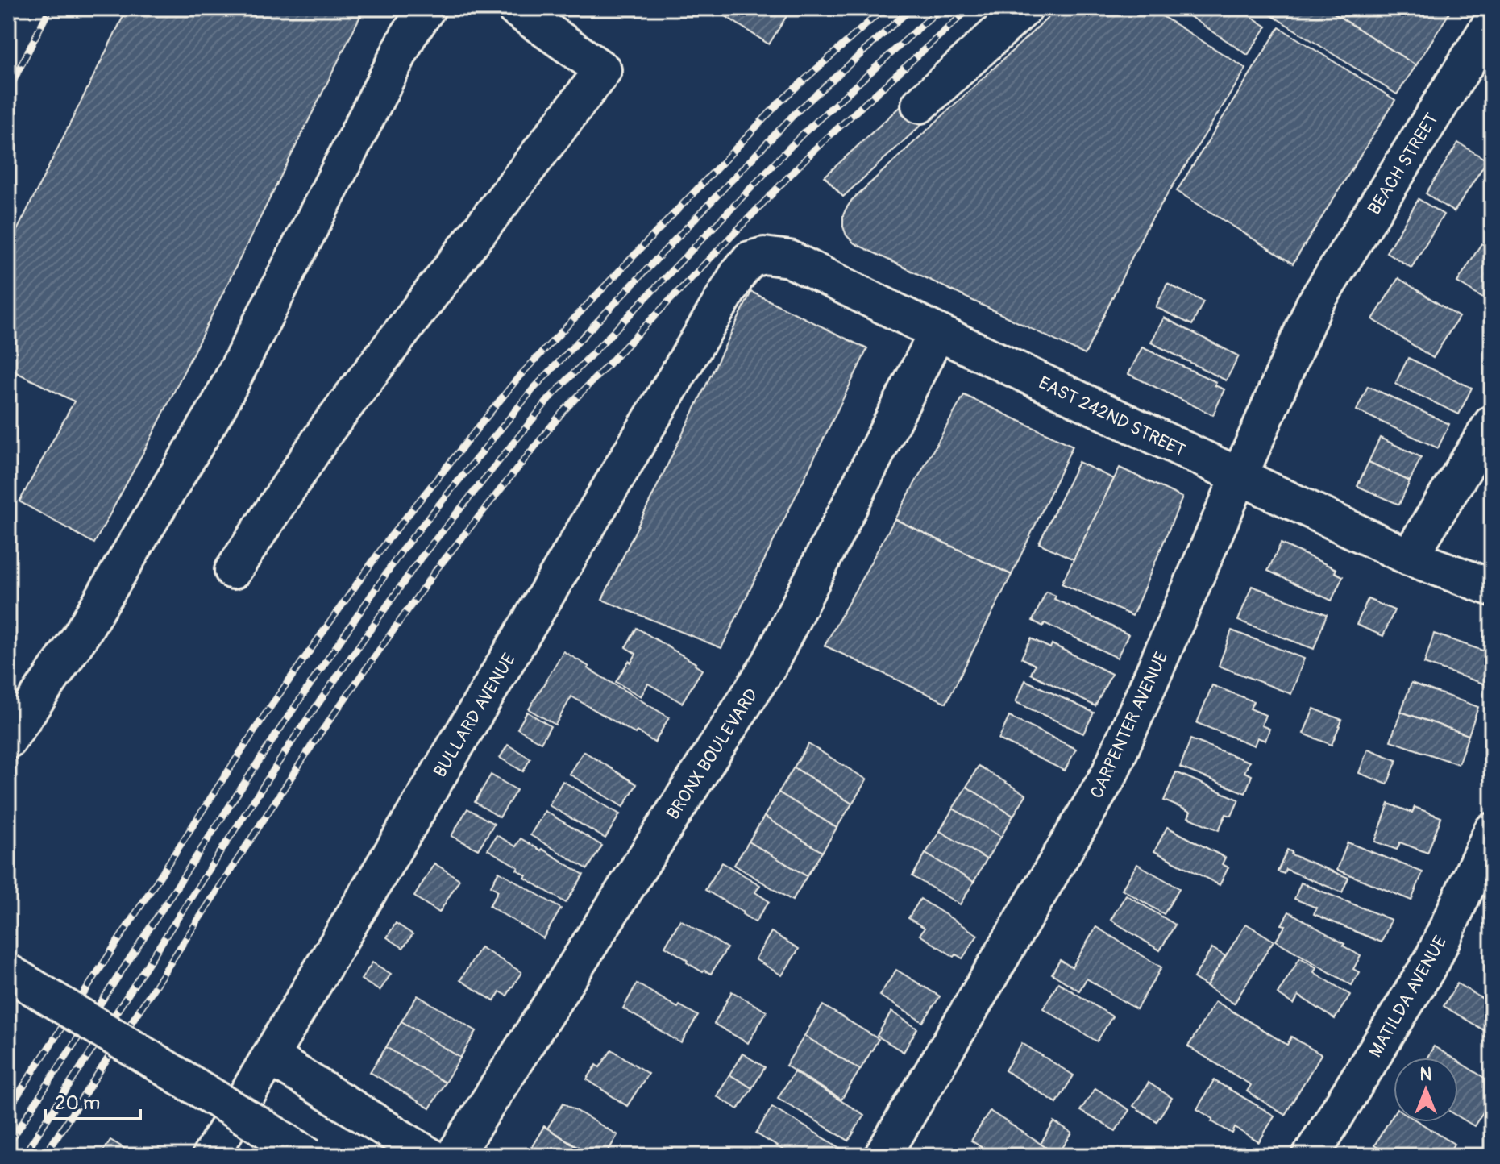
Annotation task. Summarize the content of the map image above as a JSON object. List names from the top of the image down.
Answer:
{
  "streets": {
    "street": [
      "BEACH STREET",
      "EAST 242ND STREET",
      "BULLARD AVENUE",
      "CARPENTER AVENUE",
      "BRONX BOULEVARD",
      "MATILDA AVENUE"
    ]
  },
  "crossings": [
    ["BEACH STREET", "CARPENTER AVENUE"],
    ["EAST 242ND STREET", "BULLARD AVENUE"],
    ["EAST 242ND STREET", "CARPENTER AVENUE"],
    ["EAST 242ND STREET", "BRONX BOULEVARD"]
  ],
  "scale_bar": "20 m",
  "north": "top"
}
